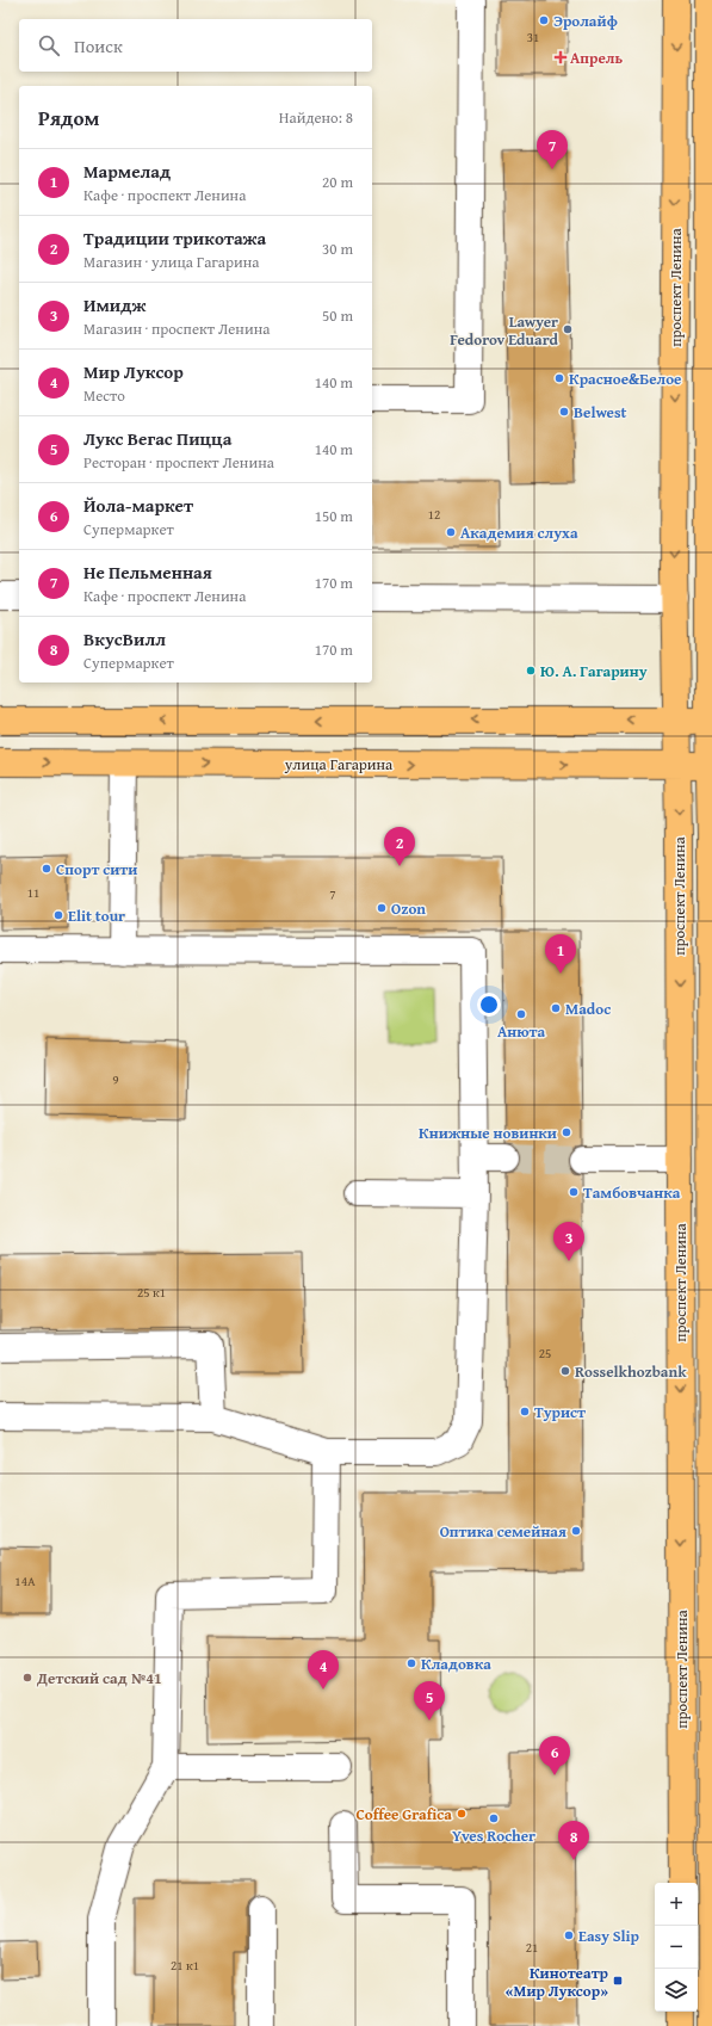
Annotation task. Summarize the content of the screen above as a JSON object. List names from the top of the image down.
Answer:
{
  "streets": {
    "main road": ["проспект Ленина", "улица Гагарина"]
  },
  "crossings": [
    ["проспект Ленина", "улица Гагарина"]
  ],
  "places": {
    "other": [
      "Эролайф",
      "Lawyer Fedorov Eduard",
      "Красное&Белое",
      "Belwest",
      "Академия слуха",
      "Ю. А. Гагарину",
      "Спорт сити",
      "Ozon",
      "Elit tour",
      "Madoc",
      "Анюта",
      "Книжные новинки",
      "Тамбовчанка",
      "Rosselkhozbank",
      "Турист",
      "Оптика семейная",
      "Кладовка",
      "Детский сад №41",
      "Coffee Grafica",
      "Yves Rocher",
      "Easy Slip"
    ],
    "health": ["Апрель"],
    "transit": ["Кинотеатр «Мир Луксор»"]
  },
  "house_numbers": [
    "31",
    "12",
    "11",
    "7",
    "9",
    "25 к1",
    "25",
    "14А",
    "21",
    "21 к1"
  ],
  "page": {
    "search": "Поиск",
    "heading": ["Рядом", "Найдено: 8"],
    "pins": [
      "7",
      "2",
      "1",
      "3",
      "4",
      "5",
      "6",
      "8"
    ],
    "list": [
      {
        "mark": "1",
        "name": "Мармелад",
        "note": "Кафе · проспект Ленина",
        "value": "20 m"
      },
      {
        "mark": "2",
        "name": "Традиции трикотажа",
        "note": "Магазин · улица Гагарина",
        "value": "30 m"
      },
      {
        "mark": "3",
        "name": "Имидж",
        "note": "Магазин · проспект Ленина",
        "value": "50 m"
      },
      {
        "mark": "4",
        "name": "Мир Луксор",
        "note": "Место",
        "value": "140 m"
      },
      {
        "mark": "5",
        "name": "Лукс Вегас Пицца",
        "note": "Ресторан · проспект Ленина",
        "value": "140 m"
      },
      {
        "mark": "6",
        "name": "Йола-маркет",
        "note": "Супермаркет",
        "value": "150 m"
      },
      {
        "mark": "7",
        "name": "Не Пельменная",
        "note": "Кафе · проспект Ленина",
        "value": "170 m"
      },
      {
        "mark": "8",
        "name": "ВкусВилл",
        "note": "Супермаркет",
        "value": "170 m"
      }
    ],
    "map_buttons": ["+", "−"]
  }
}
